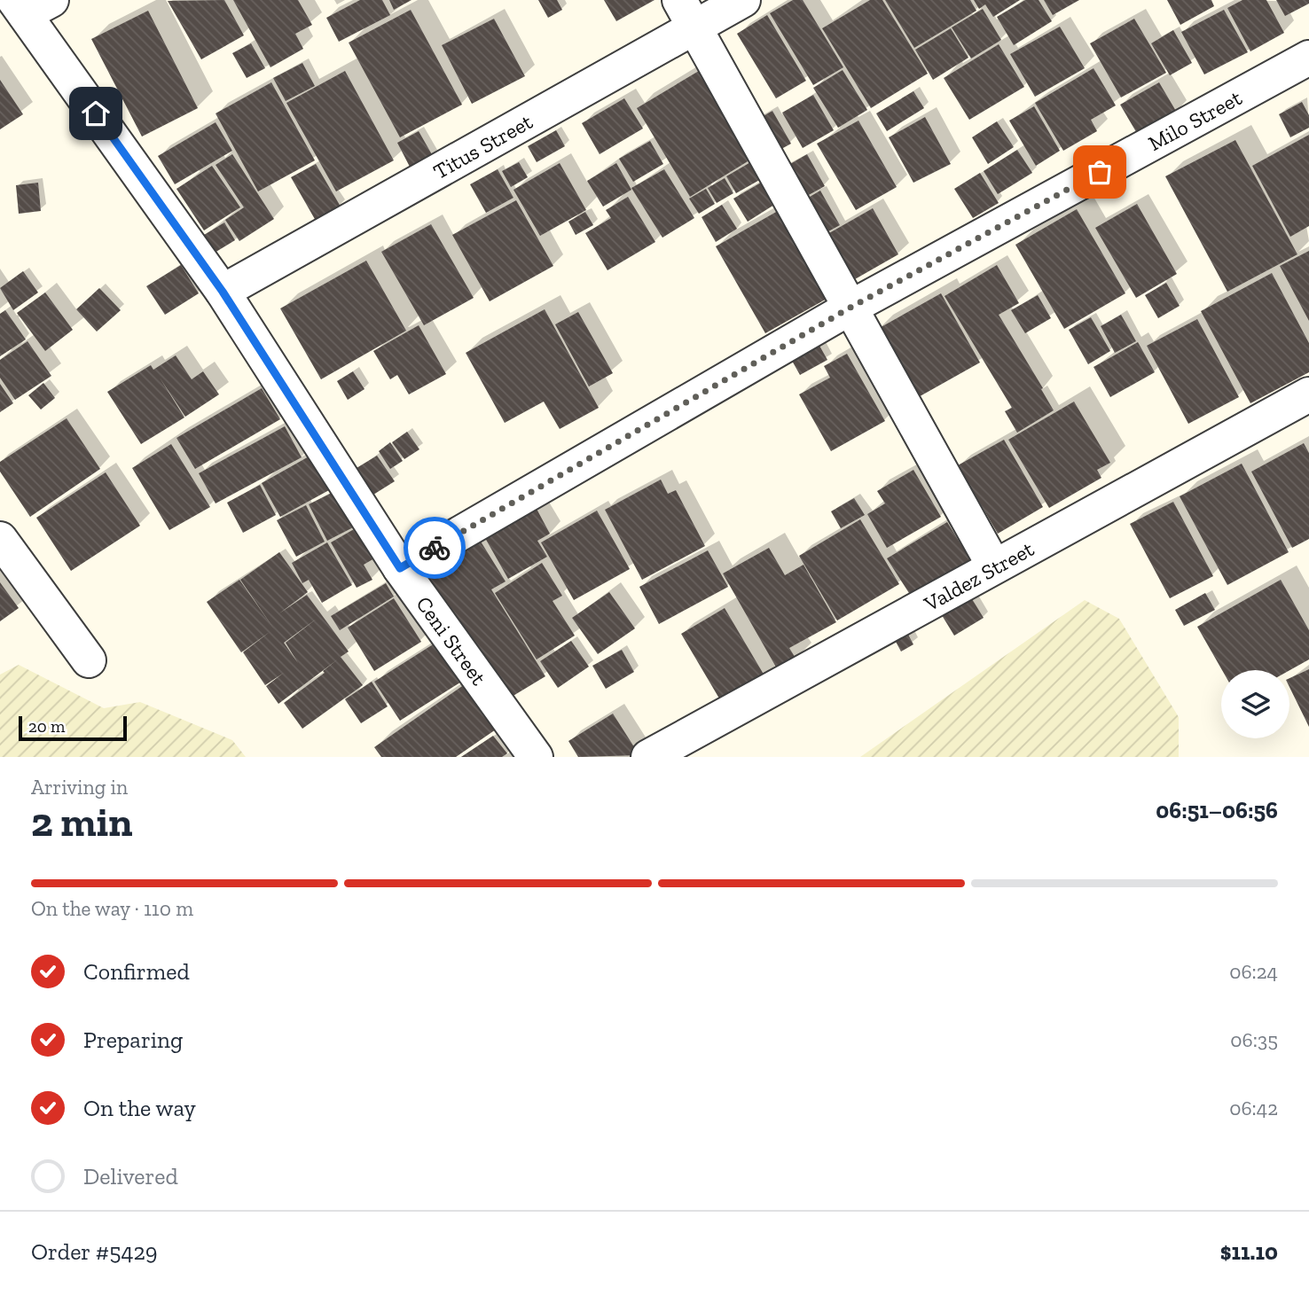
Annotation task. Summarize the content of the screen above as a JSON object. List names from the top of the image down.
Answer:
{
  "streets": {
    "street": [
      "Milo Street",
      "Titus Street",
      "Valdez Street",
      "Ceni Street"
    ]
  },
  "crossings": [
    ["Milo Street", "Ceni Street"],
    ["Titus Street", "Ceni Street"]
  ],
  "scale_bar": "20 m",
  "page": {
    "scale": "20 m",
    "heading": ["2 min", "Arriving in", "06:51–06:56"],
    "panel": ["Order #5429", "$11.10"],
    "bar": "On the way · 110 m",
    "list": [
      ["Confirmed", "06:24"],
      ["Preparing", "06:35"],
      ["On the way", "06:42"],
      "Delivered"
    ]
  }
}
